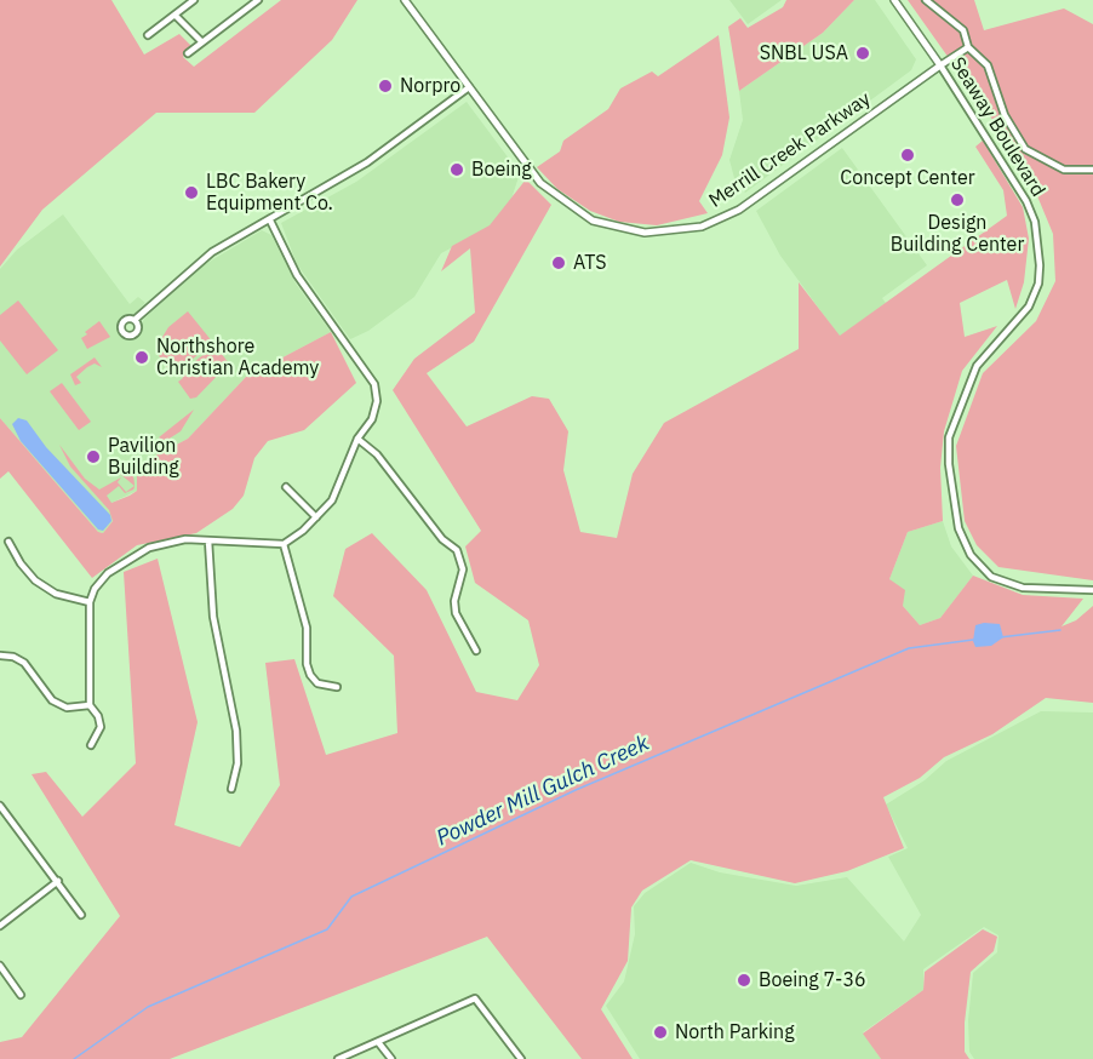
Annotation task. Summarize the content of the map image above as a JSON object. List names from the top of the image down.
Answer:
{
  "streets": {
    "street": ["Seaway Boulevard", "Merrill Creek Parkway"]
  },
  "crossings": [
    ["Seaway Boulevard", "Merrill Creek Parkway"]
  ],
  "water": ["Powder Mill Gulch Creek"],
  "places": [
    "SNBL USA",
    "Norpro",
    "Concept Center",
    "Boeing",
    "LBC Bakery Equipment Co.",
    "Design Building Center",
    "ATS",
    "Northshore Christian Academy",
    "Pavilion Building",
    "Boeing 7-36",
    "North Parking"
  ]
}
